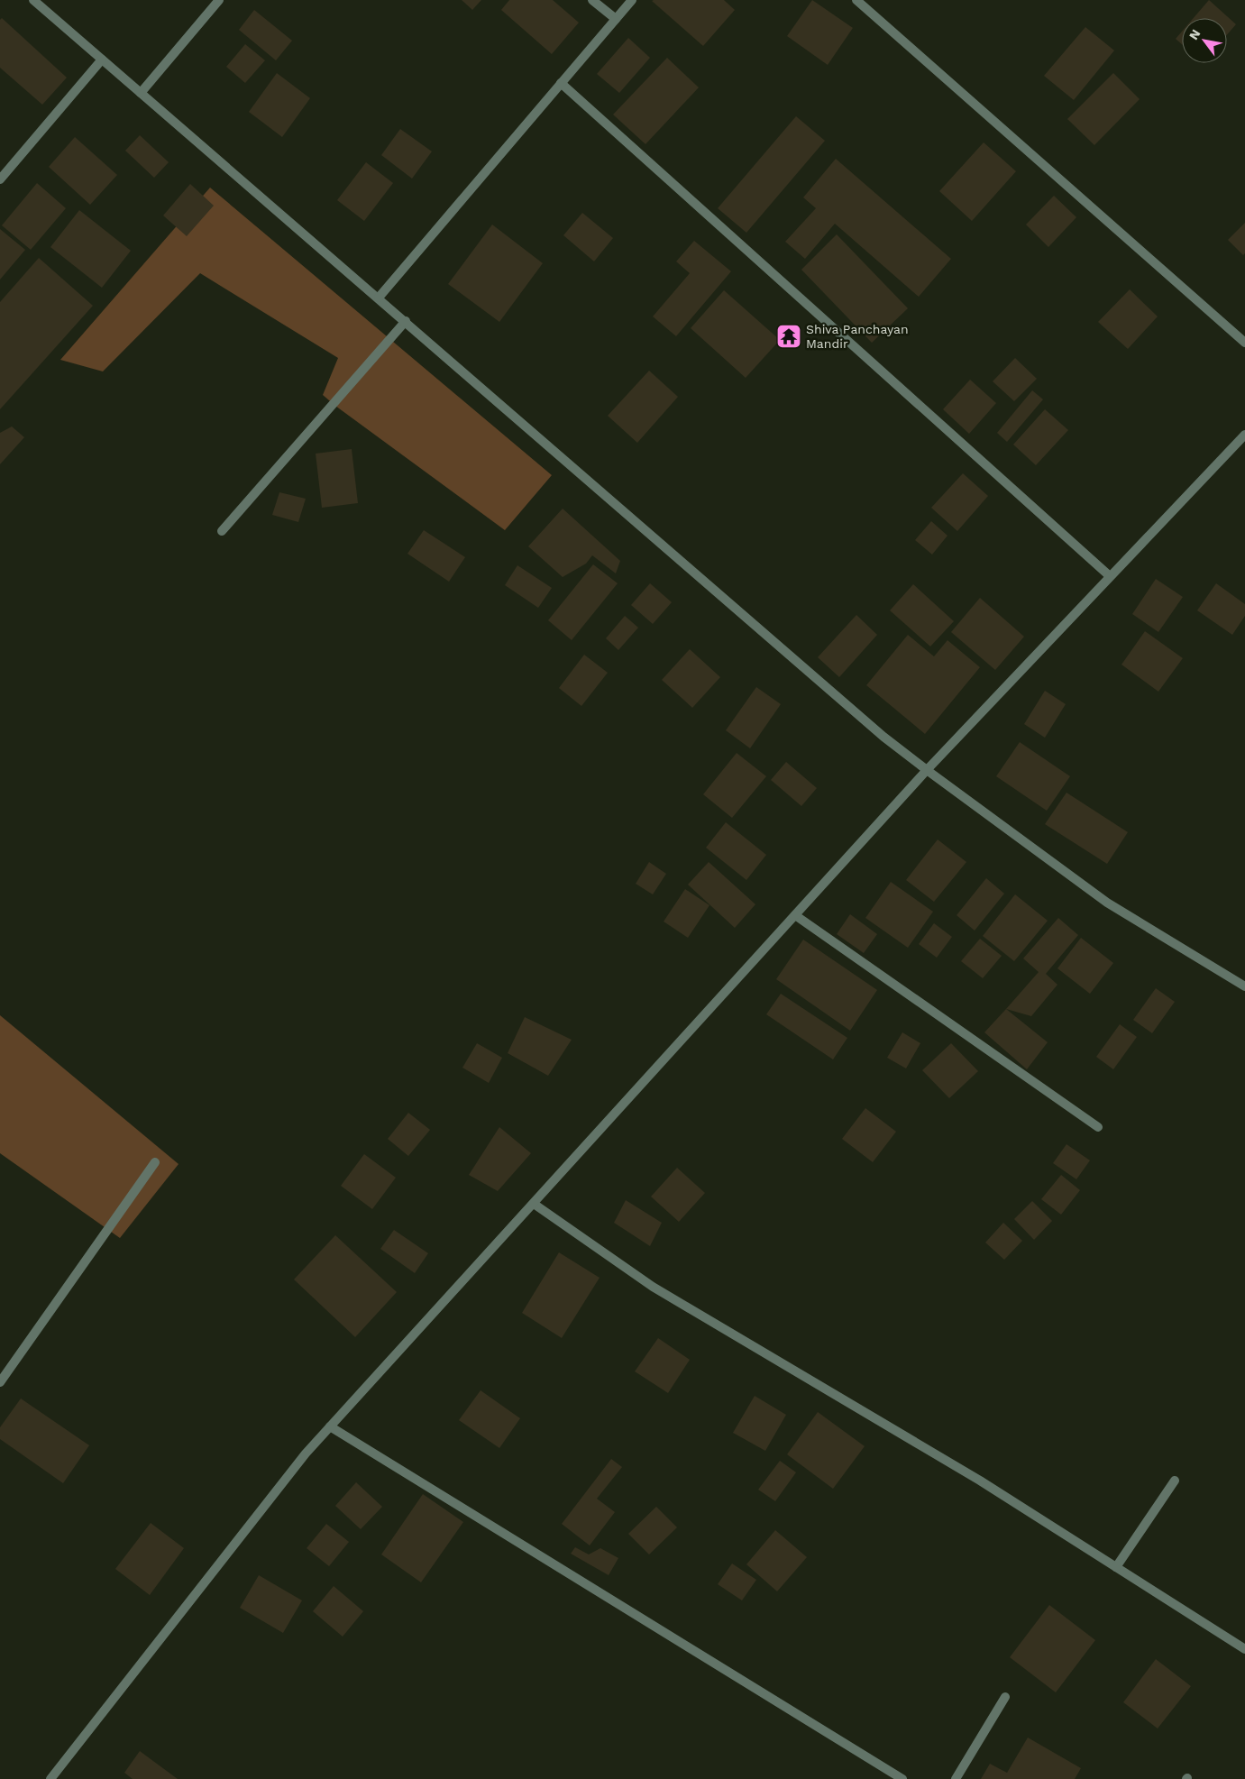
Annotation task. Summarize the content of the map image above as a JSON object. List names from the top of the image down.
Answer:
{
  "places": {
    "temple": ["Shiva Panchayan Mandir"]
  },
  "north": "top left"
}
